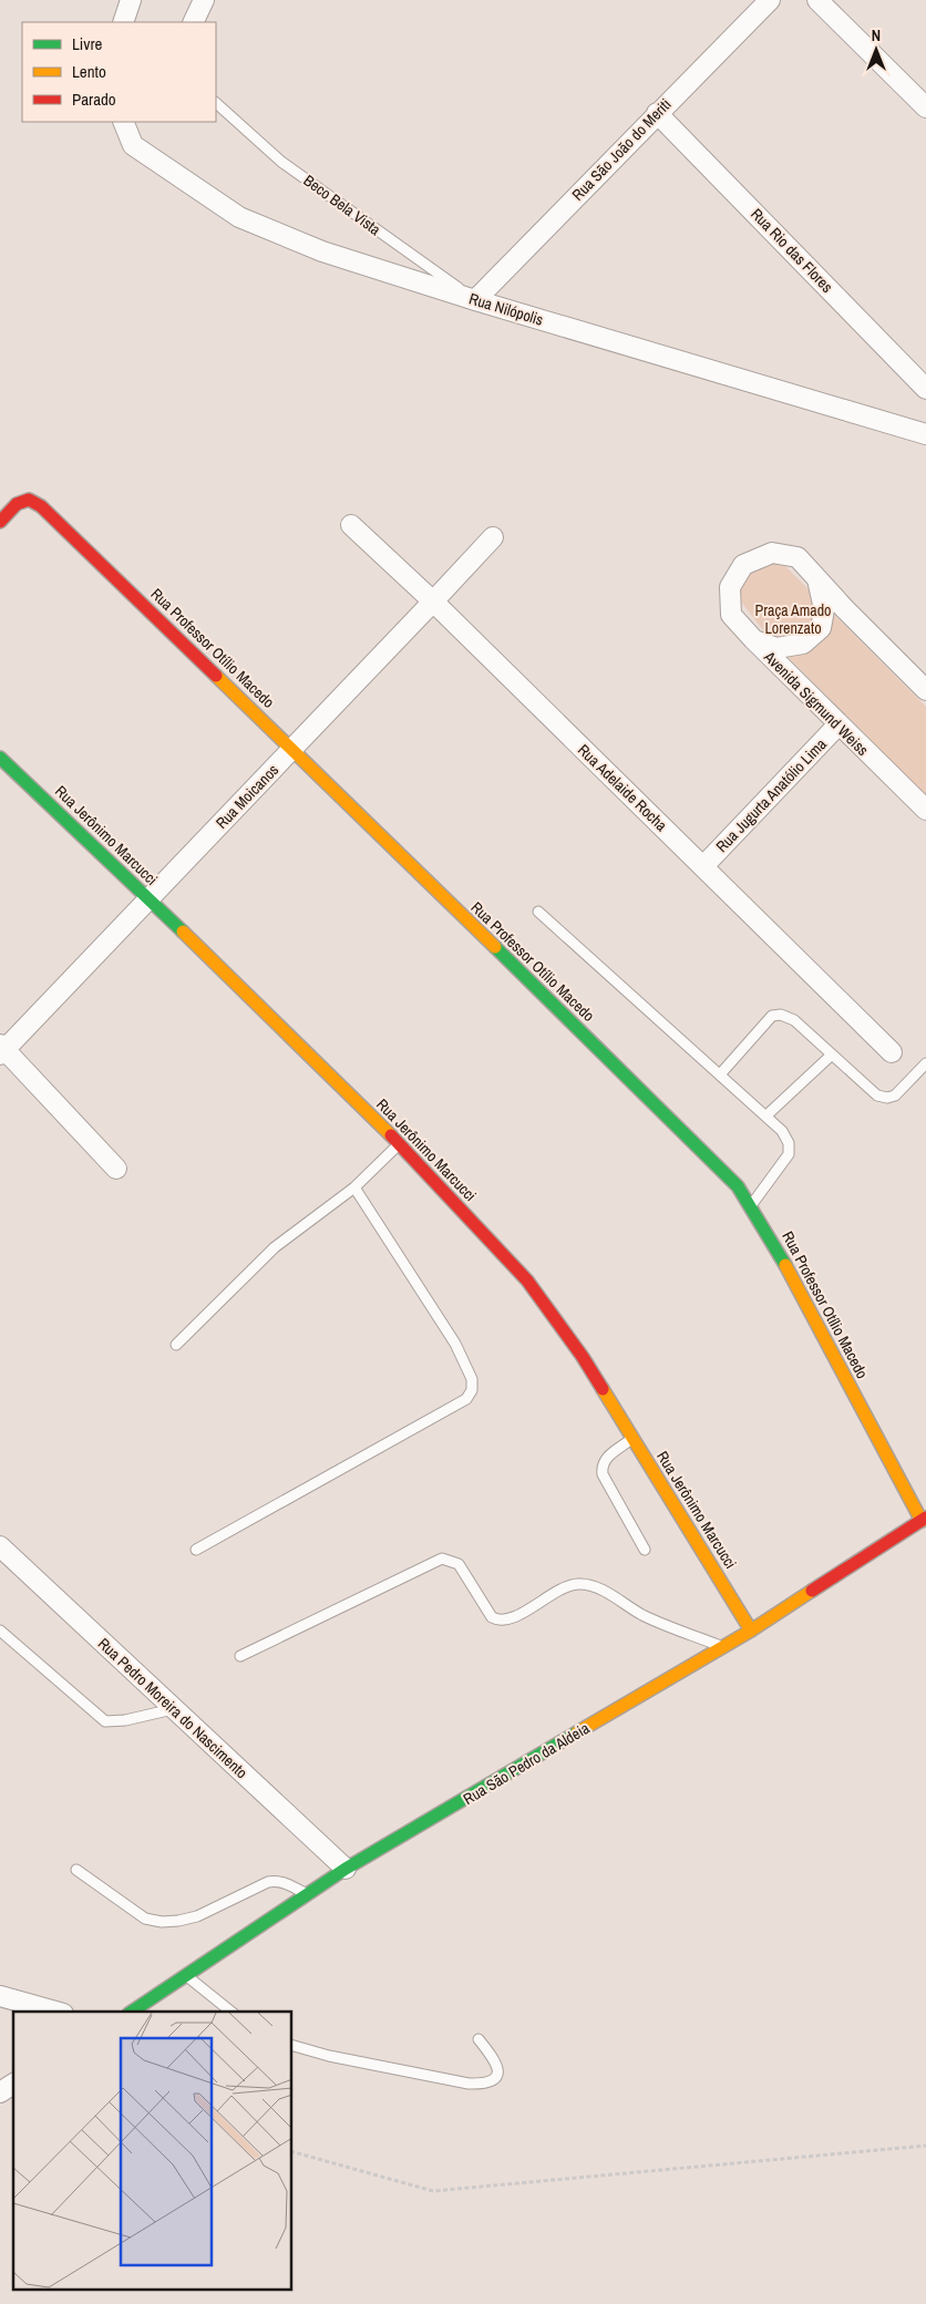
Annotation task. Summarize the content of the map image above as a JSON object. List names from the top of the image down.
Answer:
{
  "streets": {
    "street": [
      "Rua São João do Meriti",
      "Rua Rio das Flores",
      "Rua Nilópolis",
      "Rua Professor Otílio Macedo",
      "Avenida Sigmund Weiss",
      "Rua Adelaide Rocha",
      "Rua Jugurta Anatólio Lima",
      "Rua Moicanos",
      "Rua Jerônimo Marcucci",
      "Rua Pedro Moreira do Nascimento",
      "Rua São Pedro da Aldeia"
    ],
    "lane": ["Beco Bela Vista"]
  },
  "crossings": [
    ["Rua São João do Meriti", "Beco Bela Vista"],
    ["Rua São João do Meriti", "Rua Rio das Flores"],
    ["Rua São João do Meriti", "Rua Nilópolis"],
    ["Beco Bela Vista", "Rua Nilópolis"],
    ["Rua Professor Otílio Macedo", "Rua Moicanos"],
    ["Rua Professor Otílio Macedo", "Rua São Pedro da Aldeia"],
    ["Avenida Sigmund Weiss", "Rua Jugurta Anatólio Lima"],
    ["Rua Adelaide Rocha", "Rua Jugurta Anatólio Lima"],
    ["Rua Adelaide Rocha", "Rua Moicanos"],
    ["Rua Moicanos", "Rua Jerônimo Marcucci"],
    ["Rua Jerônimo Marcucci", "Rua São Pedro da Aldeia"],
    ["Rua Pedro Moreira do Nascimento", "Rua São Pedro da Aldeia"]
  ],
  "parks": ["Praça Amado Lorenzato"],
  "legend": ["Livre", "Lento", "Parado"],
  "north": "top"
}
